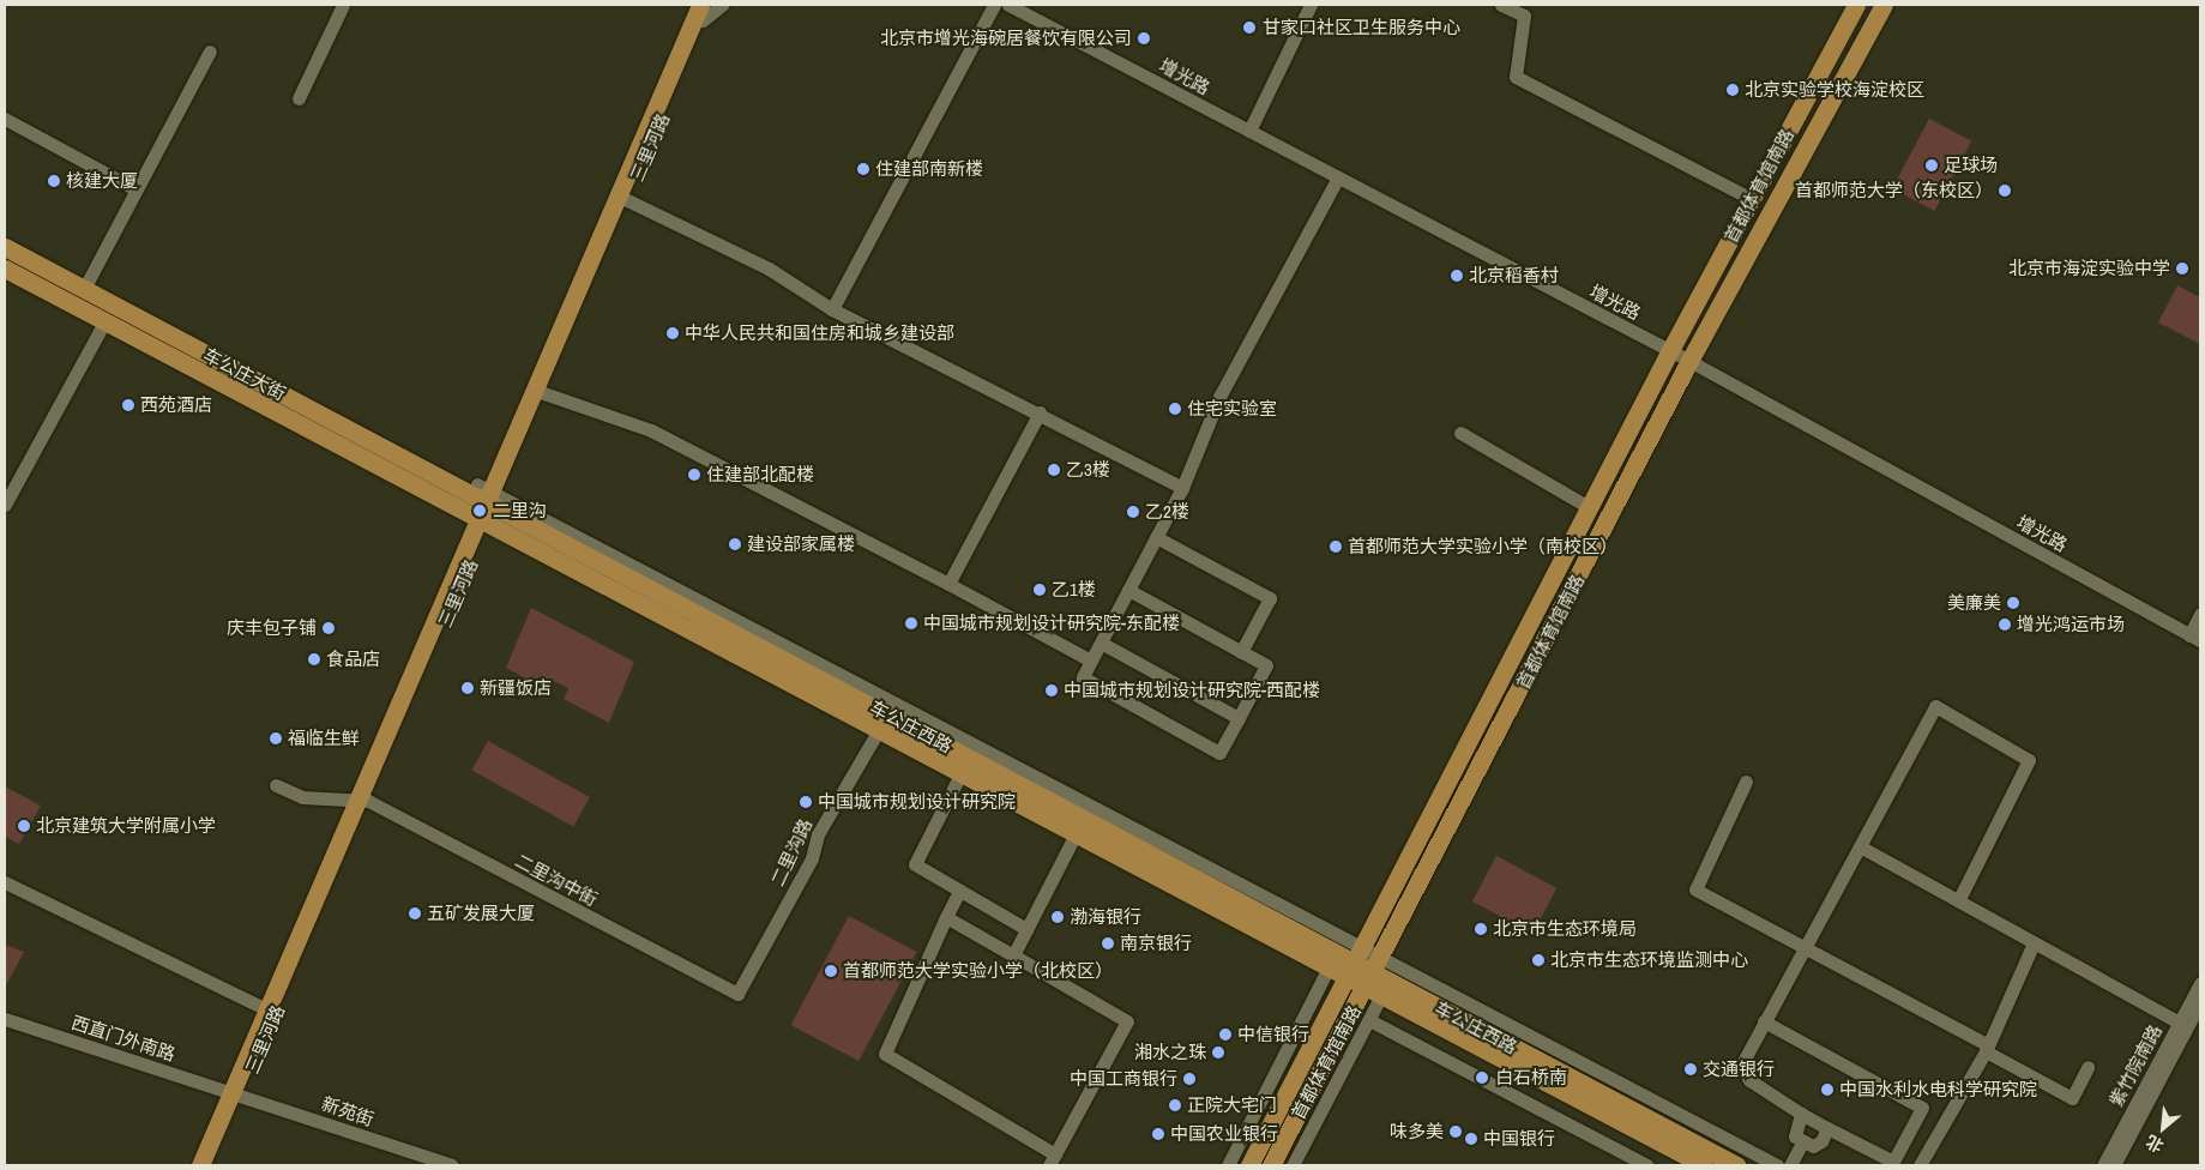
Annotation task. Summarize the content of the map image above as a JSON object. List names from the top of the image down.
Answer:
{
  "streets": {
    "main road": [
      "三里河路",
      "首都体育馆南路",
      "车公庄大街",
      "车公庄西路"
    ],
    "street": [
      "增光路",
      "二里沟路",
      "二里沟中街",
      "西直门外南路",
      "紫竹院南路",
      "新苑街"
    ]
  },
  "crossings": [
    ["增光路", "首都体育馆南路"],
    ["三里河路", "车公庄大街"],
    ["三里河路", "车公庄西路"],
    ["三里河路", "二里沟中街"],
    ["三里河路", "西直门外南路"],
    ["三里河路", "新苑街"],
    ["首都体育馆南路", "车公庄西路"],
    ["车公庄大街", "车公庄西路"],
    ["车公庄西路", "二里沟路"],
    ["二里沟路", "二里沟中街"],
    ["西直门外南路", "新苑街"]
  ],
  "places": [
    "甘家口社区卫生服务中心",
    "北京市增光海碗居餐饮有限公司",
    "北京实验学校海淀校区",
    "足球场",
    "住建部南新楼",
    "核建大厦",
    "首都师范大学（东校区）",
    "北京市海淀实验中学",
    "北京稻香村",
    "中华人民共和国住房和城乡建设部",
    "西苑酒店",
    "住宅实验室",
    "乙3楼",
    "住建部北配楼",
    "二里沟",
    "乙2楼",
    "建设部家属楼",
    "首都师范大学实验小学（南校区）",
    "乙1楼",
    "美廉美",
    "中国城市规划设计研究院-东配楼",
    "增光鸿运市场",
    "庆丰包子铺",
    "食品店",
    "新疆饭店",
    "中国城市规划设计研究院-西配楼",
    "福临生鲜",
    "中国城市规划设计研究院",
    "北京建筑大学附属小学",
    "五矿发展大厦",
    "渤海银行",
    "北京市生态环境局",
    "南京银行",
    "北京市生态环境监测中心",
    "首都师范大学实验小学（北校区）",
    "中信银行",
    "湘水之珠",
    "交通银行",
    "白石桥南",
    "中国工商银行",
    "中国水利水电科学研究院",
    "正院大宅门",
    "味多美",
    "中国农业银行",
    "中国银行"
  ],
  "north": "bottom left"
}
